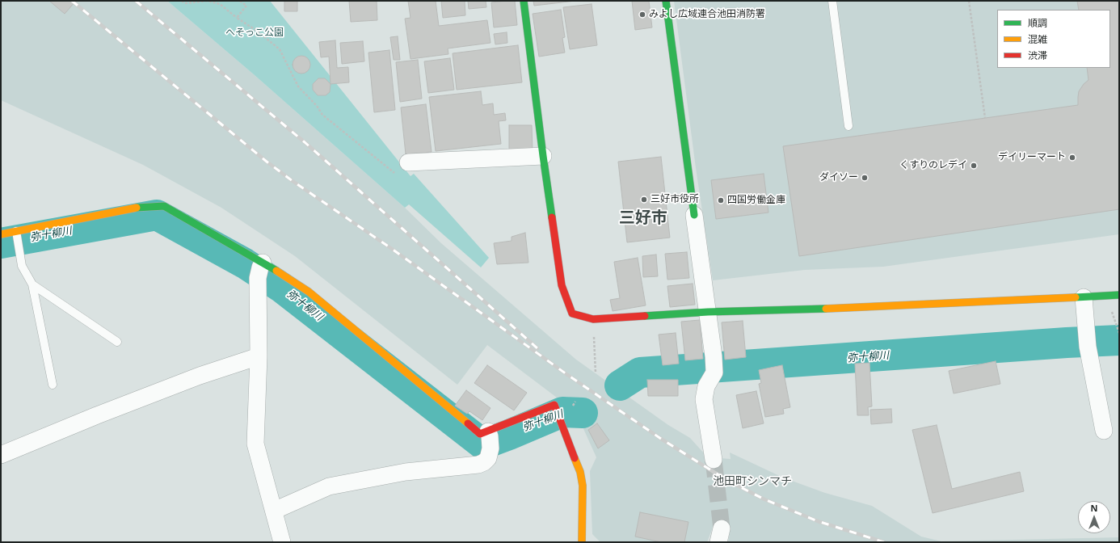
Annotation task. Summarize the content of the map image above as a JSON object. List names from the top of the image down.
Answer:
{
  "districts": ["三好市", "池田町シンマチ"],
  "water": ["弥十柳川"],
  "parks": ["へそっこ公園"],
  "places": [
    "みよし広域連合池田消防署",
    "デイリーマート",
    "くすりのレデイ",
    "ダイソー",
    "三好市役所",
    "四国労働金庫"
  ],
  "legend": ["順調", "混雑", "渋滞"],
  "north": "top"
}
